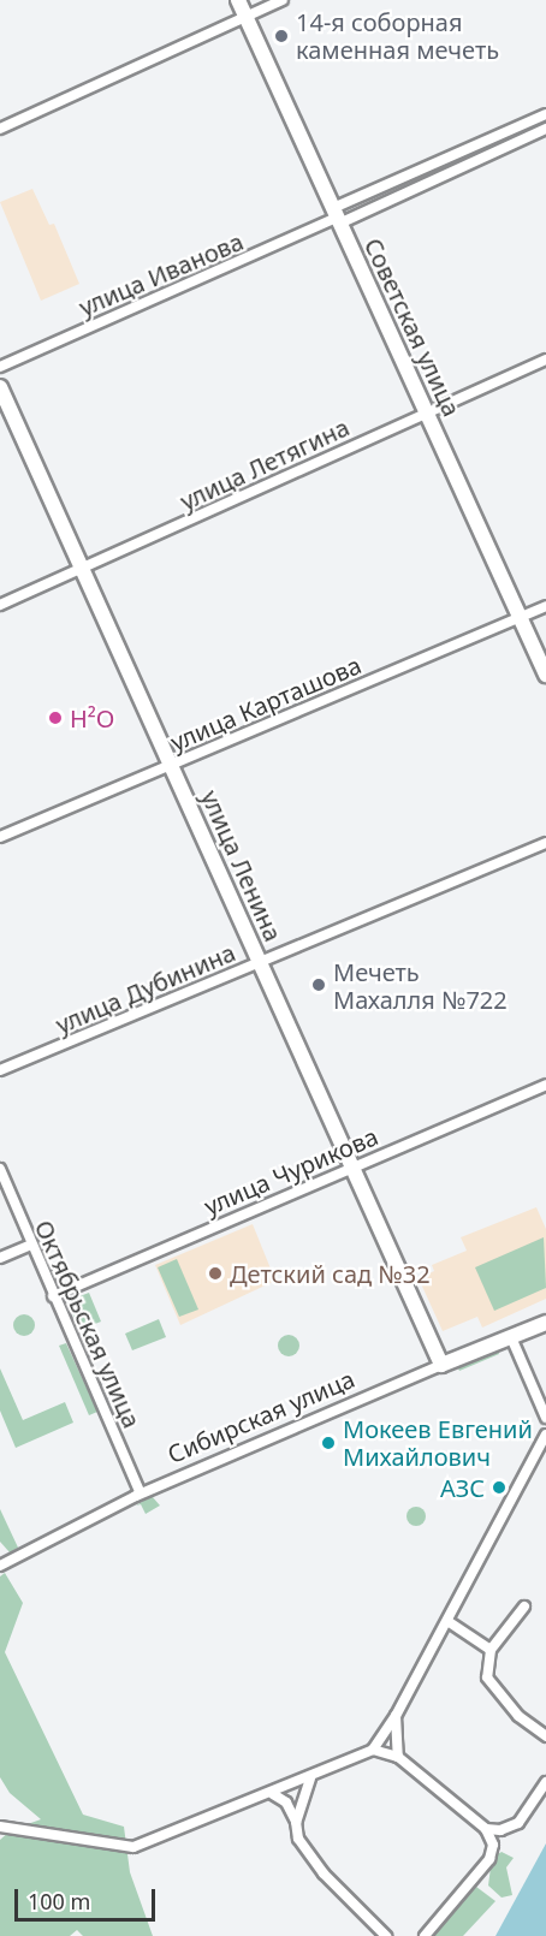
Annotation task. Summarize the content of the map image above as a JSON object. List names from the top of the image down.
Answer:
{
  "streets": {
    "street": [
      "улица Иванова",
      "Советская улица",
      "улица Летягина",
      "улица Карташова",
      "улица Ленина",
      "улица Дубинина",
      "улица Чурикова",
      "Октябрьская улица",
      "Сибирская улица"
    ]
  },
  "crossings": [
    ["улица Иванова", "Советская улица"],
    ["Советская улица", "улица Летягина"],
    ["Советская улица", "улица Карташова"],
    ["улица Летягина", "улица Ленина"],
    ["улица Карташова", "улица Ленина"],
    ["улица Ленина", "улица Дубинина"],
    ["улица Ленина", "улица Чурикова"],
    ["улица Ленина", "Сибирская улица"],
    ["улица Чурикова", "Октябрьская улица"],
    ["Октябрьская улица", "Сибирская улица"]
  ],
  "places": [
    "14-я соборная каменная мечеть",
    "H²O",
    "Мечеть Махалля №722",
    "Детский сад №32",
    "Мокеев Евгений Михайлович",
    "АЗС"
  ],
  "scale_bar": "100 m"
}
